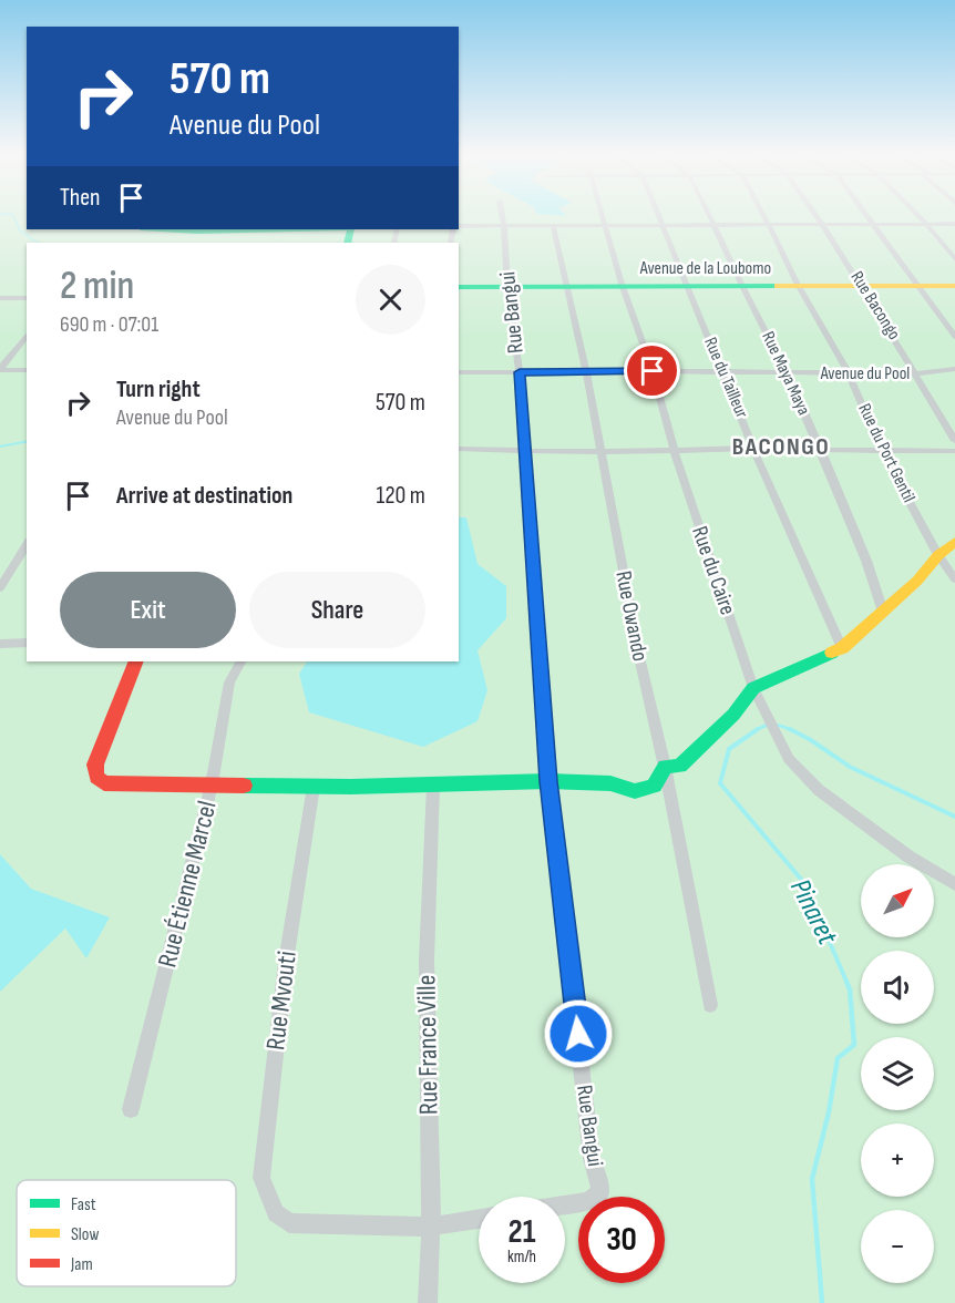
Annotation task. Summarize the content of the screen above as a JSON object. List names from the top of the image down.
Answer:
{
  "streets": {
    "street": [
      "Avenue de la Loubomo",
      "Rue Bacongo",
      "Rue Bangui",
      "Rue Maya Maya",
      "Avenue du Pool",
      "Rue du Tailleur",
      "Rue du Port Gentil",
      "Rue du Caire",
      "Rue Owando",
      "Rue Étienne Marcel",
      "Rue Mvouti",
      "Rue France Ville"
    ]
  },
  "crossings": [
    ["Avenue de la Loubomo", "Rue Bacongo"],
    ["Avenue de la Loubomo", "Rue Bangui"],
    ["Avenue de la Loubomo", "Rue Maya Maya"],
    ["Avenue de la Loubomo", "Rue du Tailleur"],
    ["Avenue de la Loubomo", "Rue du Port Gentil"],
    ["Avenue de la Loubomo", "Rue du Caire"],
    ["Avenue de la Loubomo", "Rue Owando"],
    ["Rue Bacongo", "Avenue du Pool"],
    ["Rue Bangui", "Avenue du Pool"],
    ["Rue Maya Maya", "Avenue du Pool"],
    ["Avenue du Pool", "Rue du Tailleur"],
    ["Avenue du Pool", "Rue du Port Gentil"],
    ["Avenue du Pool", "Rue du Caire"],
    ["Avenue du Pool", "Rue Owando"],
    ["Rue Mvouti", "Rue France Ville"]
  ],
  "districts": ["BACONGO"],
  "water": ["Pinaret"],
  "legend": ["Fast", "Slow", "Jam"],
  "north": "top right",
  "page": {
    "turn": ["570 m", "Avenue du Pool"],
    "then": "Then",
    "heading": ["2 min", "690 m · 07:01"],
    "list": [
      {
        "name": "Turn right",
        "note": "Avenue du Pool",
        "value": "570 m"
      },
      {
        "name": "Arrive at destination",
        "value": "120 m"
      }
    ],
    "buttons": ["Exit", "Share"],
    "map_buttons": ["+", "−"],
    "speed": "21 km/h",
    "limit": "30"
  }
}
